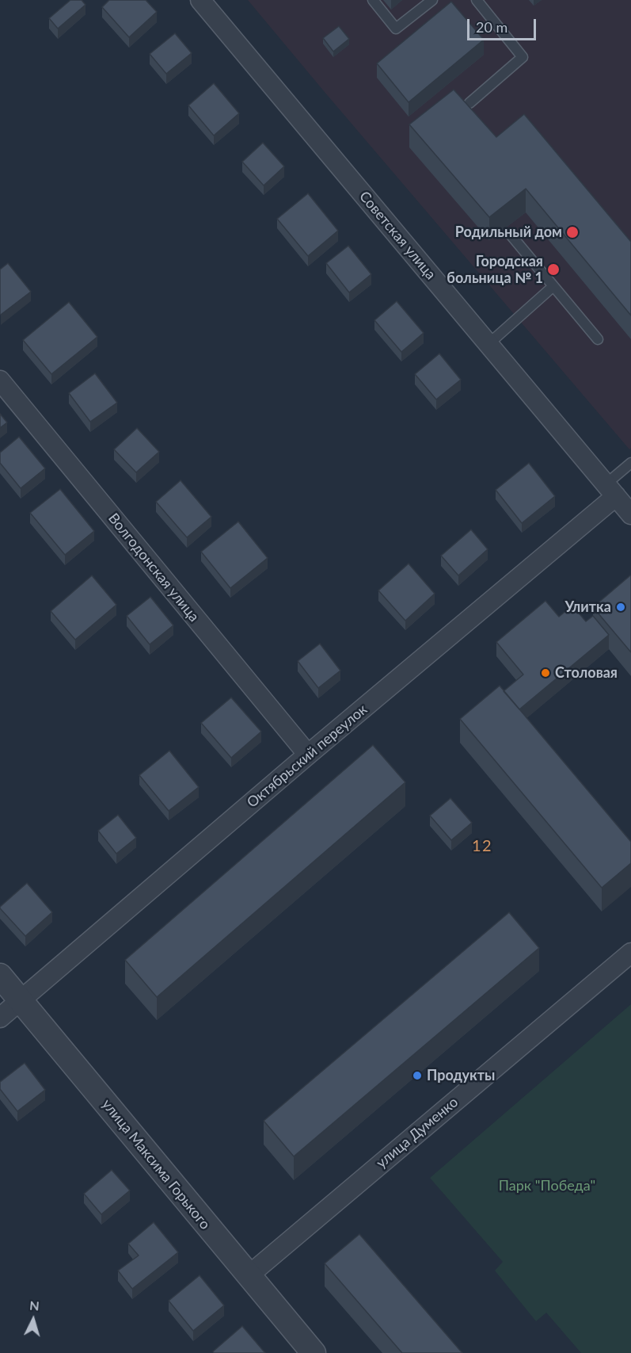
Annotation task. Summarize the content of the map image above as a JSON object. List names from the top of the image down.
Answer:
{
  "streets": {
    "street": [
      "Советская улица",
      "Волгодонская улица",
      "Октябрьский переулок",
      "улица Думенко",
      "улица Максима Горького"
    ]
  },
  "crossings": [
    ["Советская улица", "Октябрьский переулок"],
    ["Волгодонская улица", "Октябрьский переулок"],
    ["Октябрьский переулок", "улица Максима Горького"],
    ["улица Думенко", "улица Максима Горького"]
  ],
  "districts": ["12"],
  "parks": ["Парк \"Победа\""],
  "places": [
    "Родильный дом",
    "Городская больница № 1",
    "Улитка",
    "Столовая",
    "Продукты"
  ],
  "scale_bar": "20 m",
  "north": "top"
}
